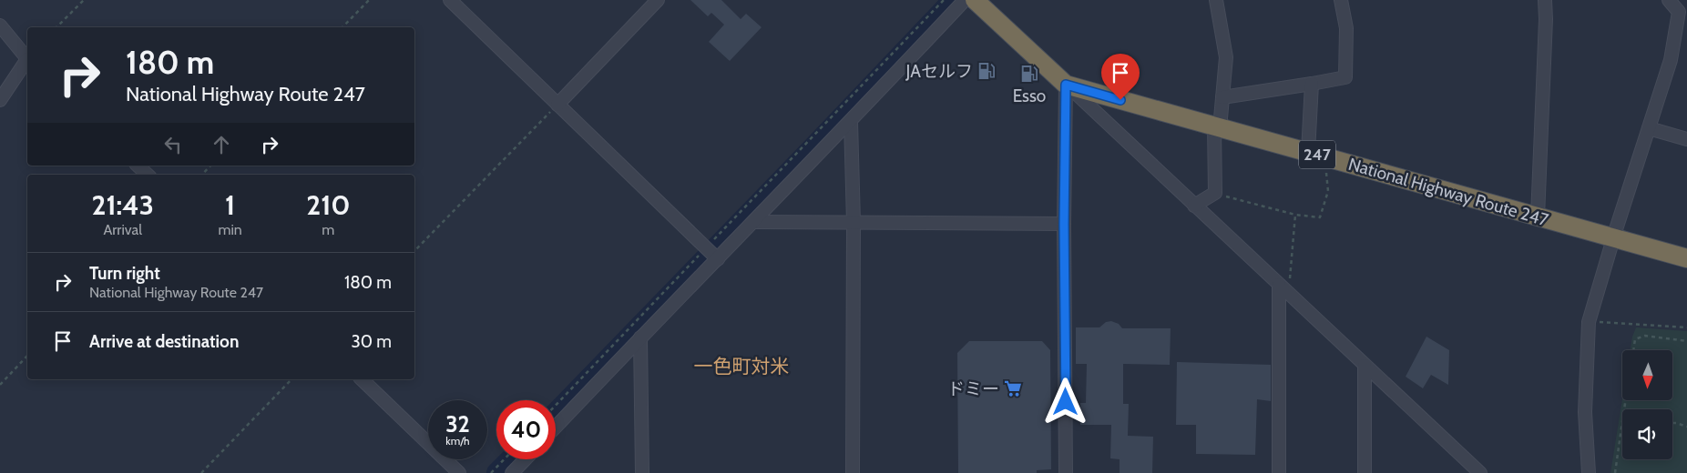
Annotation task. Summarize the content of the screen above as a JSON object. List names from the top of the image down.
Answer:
{
  "streets": {
    "highway": ["247", "National Highway Route 247"]
  },
  "districts": ["一色町対米"],
  "places": {
    "fuel station": ["JAセルフ", "Esso"],
    "supermarket": ["ドミー"]
  },
  "north": "bottom",
  "page": {
    "turn": ["180 m", "National Highway Route 247"],
    "eta": [
      "21:43",
      "Arrival",
      "1",
      "min",
      "210",
      "m"
    ],
    "list": [
      {
        "name": "Turn right",
        "note": "National Highway Route 247",
        "value": "180 m"
      },
      {
        "name": "Arrive at destination",
        "value": "30 m"
      }
    ],
    "speed": "32 km/h",
    "limit": "40"
  }
}
